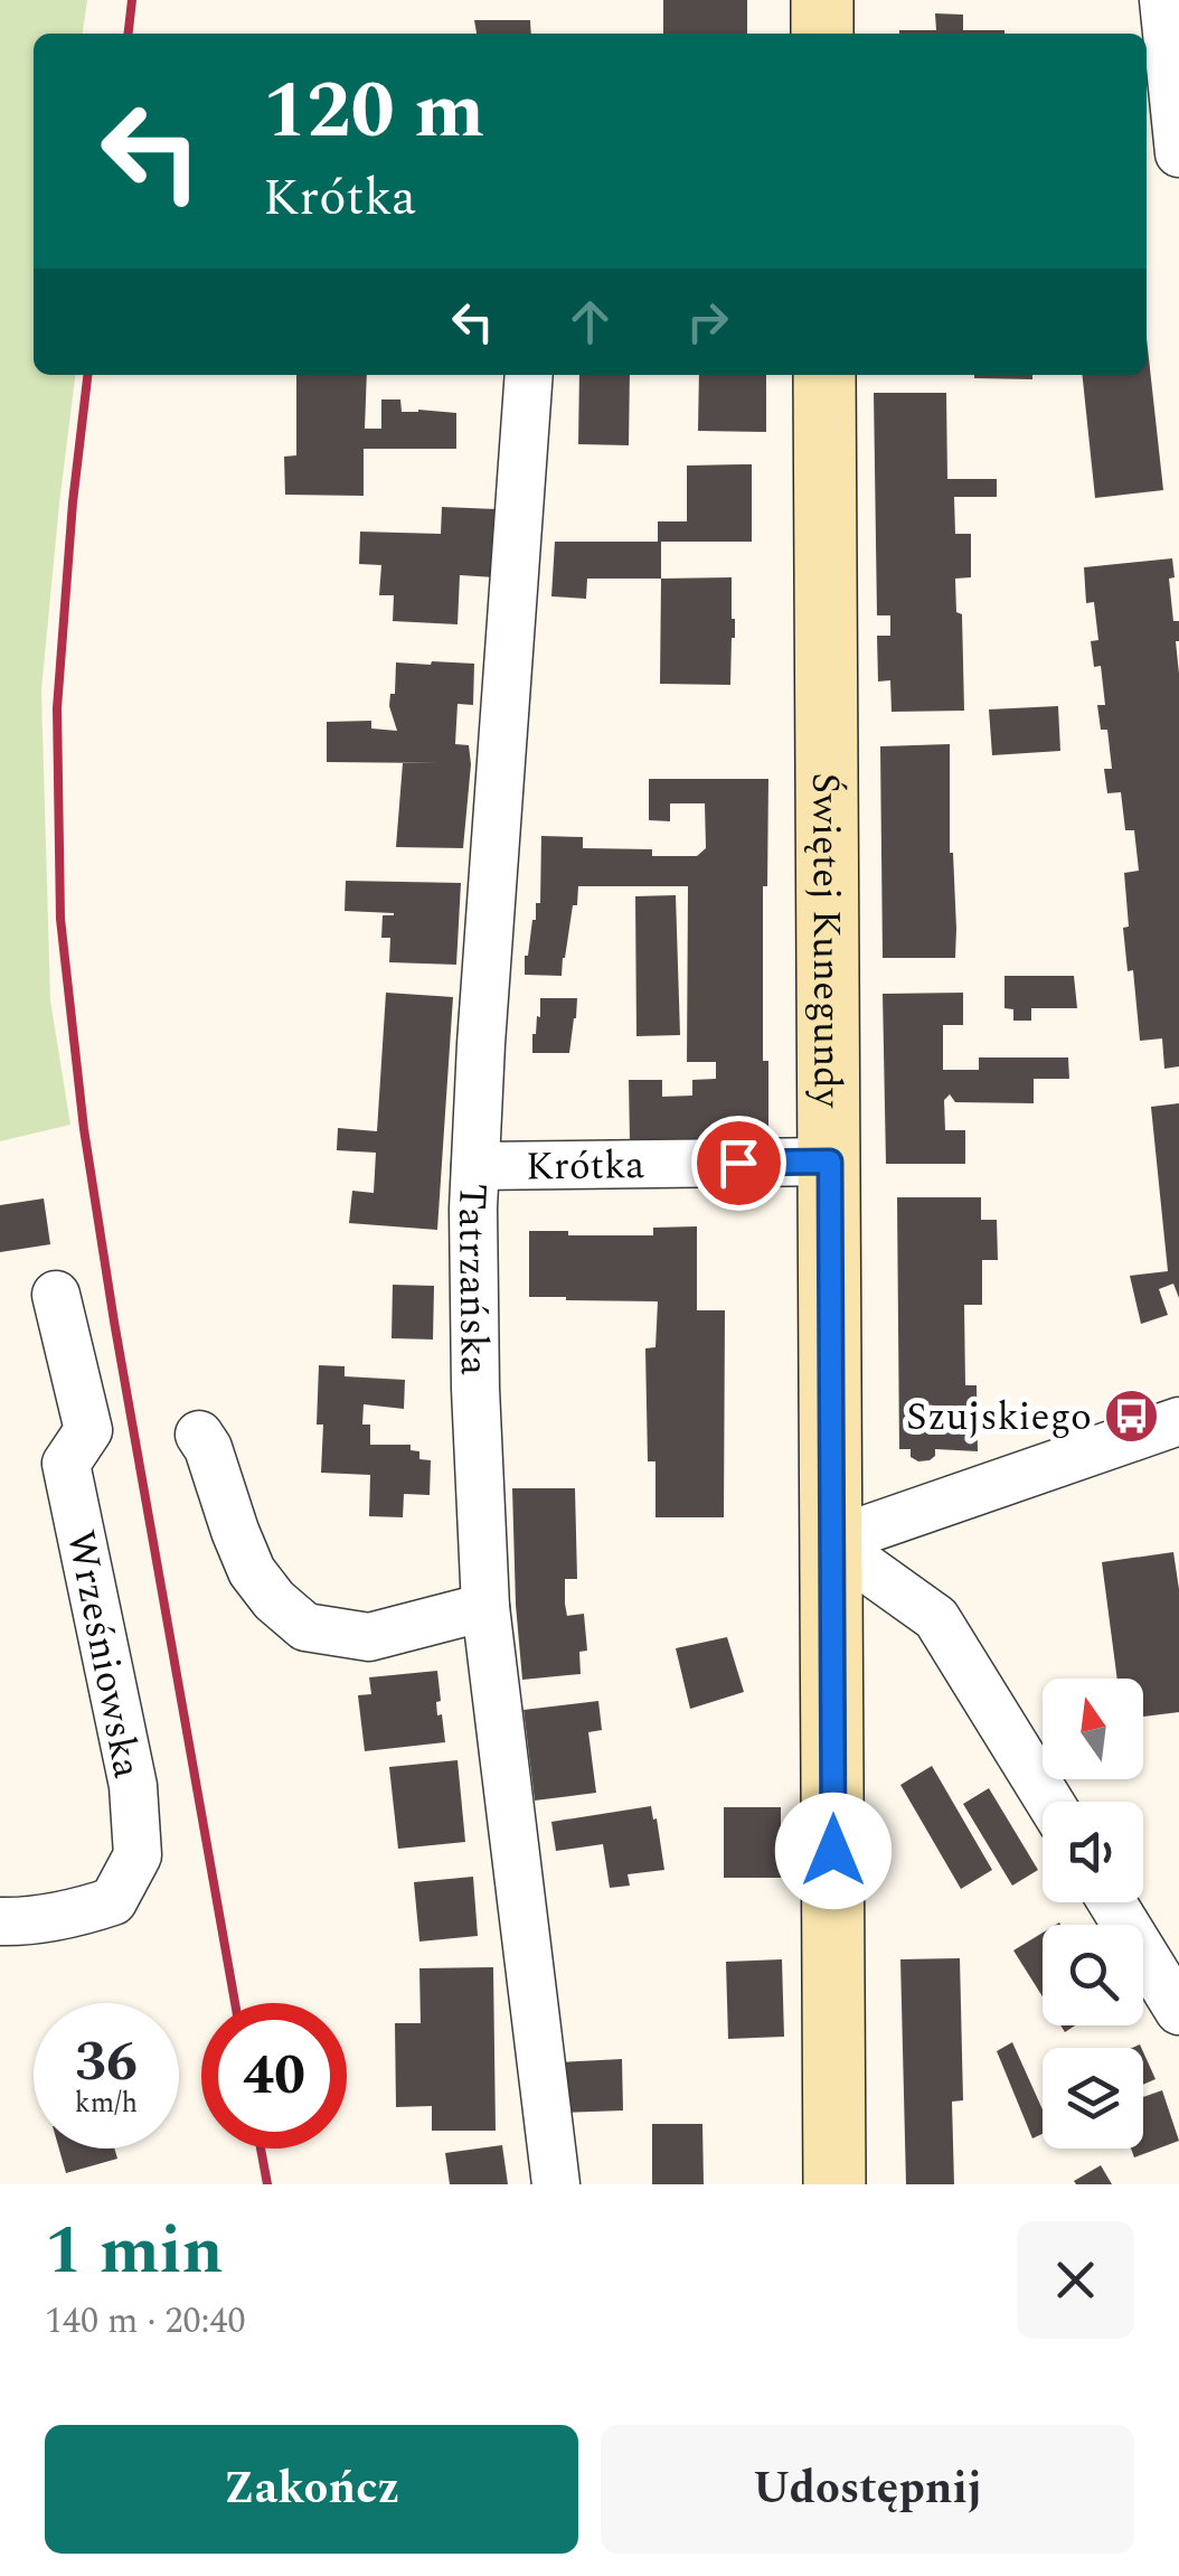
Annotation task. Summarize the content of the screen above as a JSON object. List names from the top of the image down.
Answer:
{
  "streets": {
    "street": [
      "Świętej Kunegundy",
      "Krótka",
      "Tatrzańska",
      "Wrześniowska"
    ]
  },
  "crossings": [
    ["Świętej Kunegundy", "Krótka"],
    ["Krótka", "Tatrzańska"]
  ],
  "places": {
    "bus stop": ["Szujskiego"]
  },
  "north": "top",
  "page": {
    "turn": ["120 m", "Krótka"],
    "speed": "36 km/h",
    "limit": "40",
    "heading": ["1 min", "140 m · 20:40"],
    "buttons": ["Zakończ", "Udostępnij"]
  }
}
